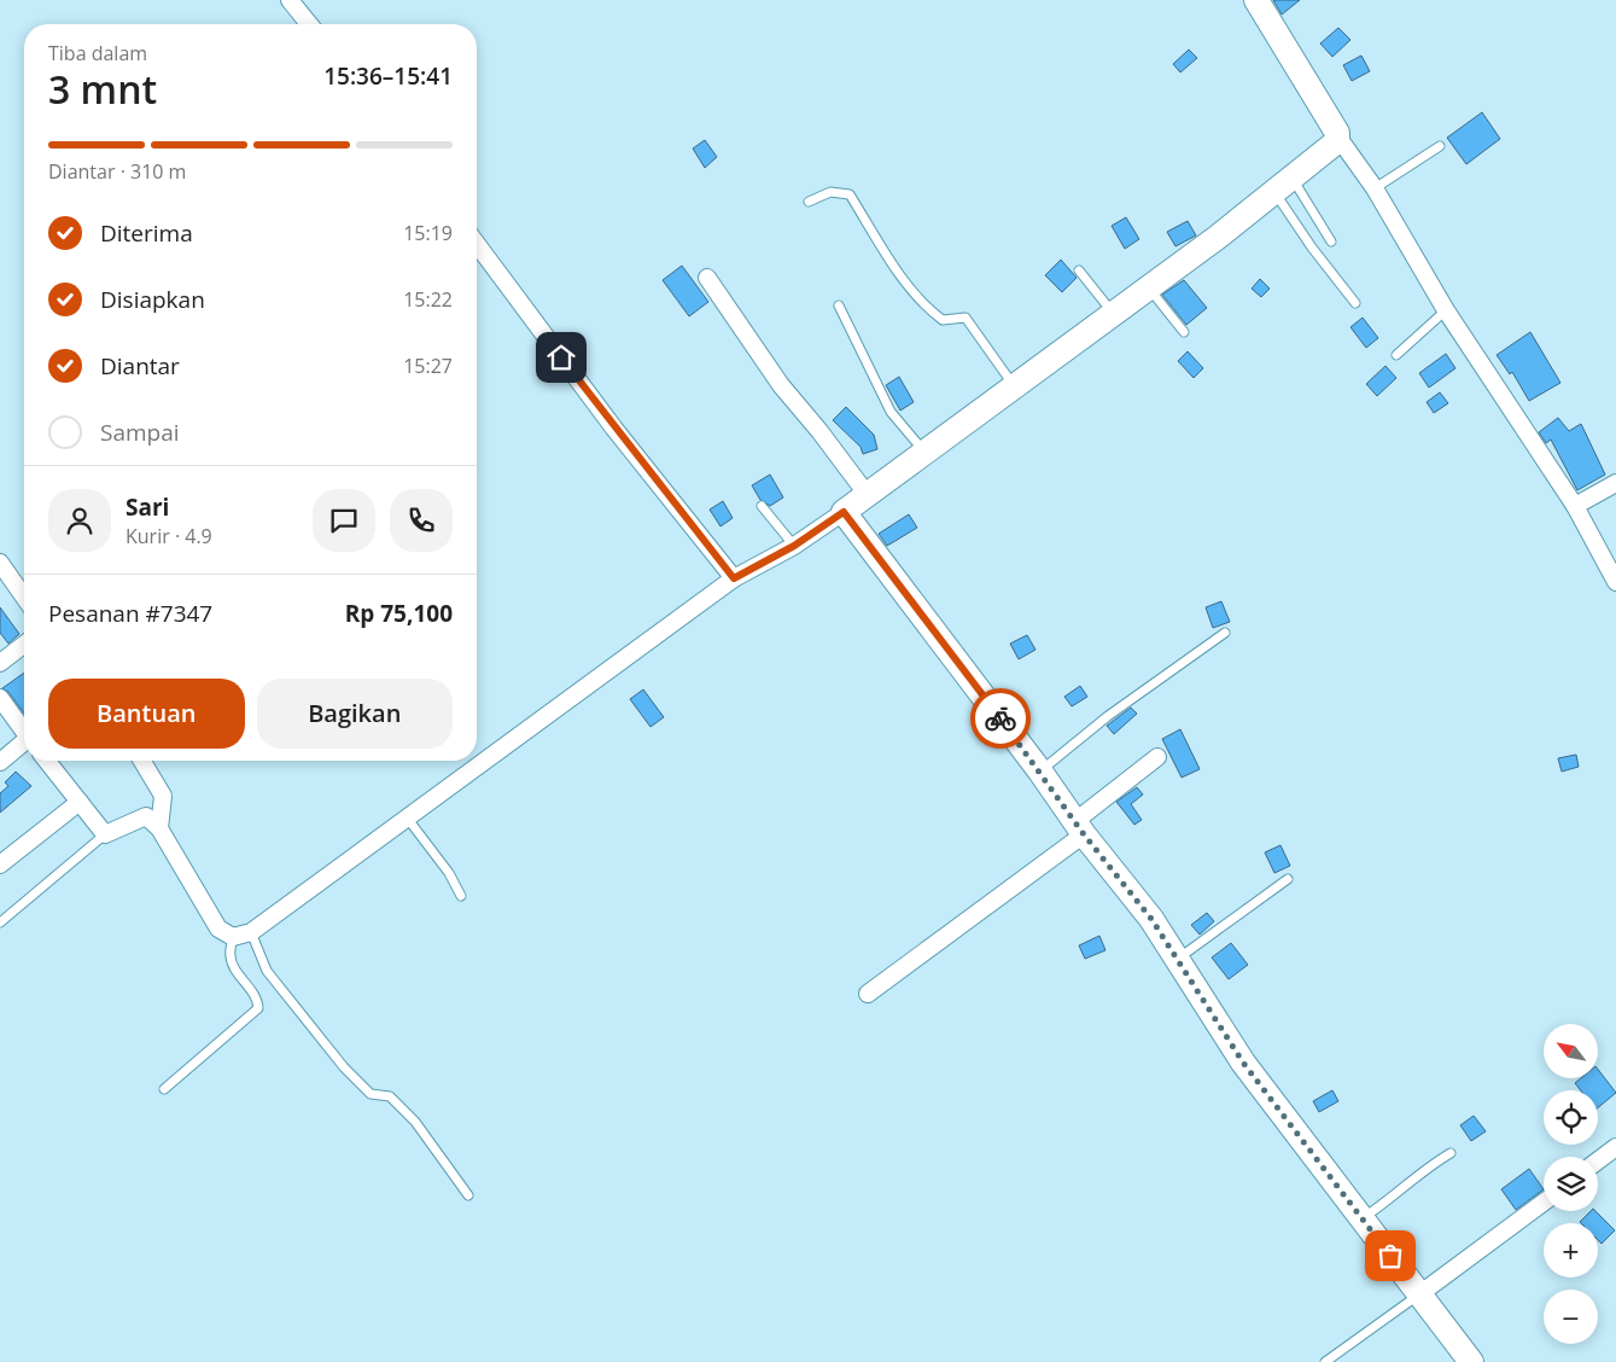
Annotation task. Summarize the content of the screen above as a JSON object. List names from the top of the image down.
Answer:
{
  "north": "top left",
  "page": {
    "heading": ["3 mnt", "Tiba dalam", "15:36–15:41"],
    "panel": [
      "Sari",
      "Kurir · 4.9",
      "Pesanan #7347",
      "Rp 75,100"
    ],
    "bar": "Diantar · 310 m",
    "list": [
      ["Diterima", "15:19"],
      ["Disiapkan", "15:22"],
      ["Diantar", "15:27"],
      "Sampai"
    ],
    "buttons": ["Bantuan", "Bagikan"],
    "map_buttons": ["+", "−"]
  }
}
